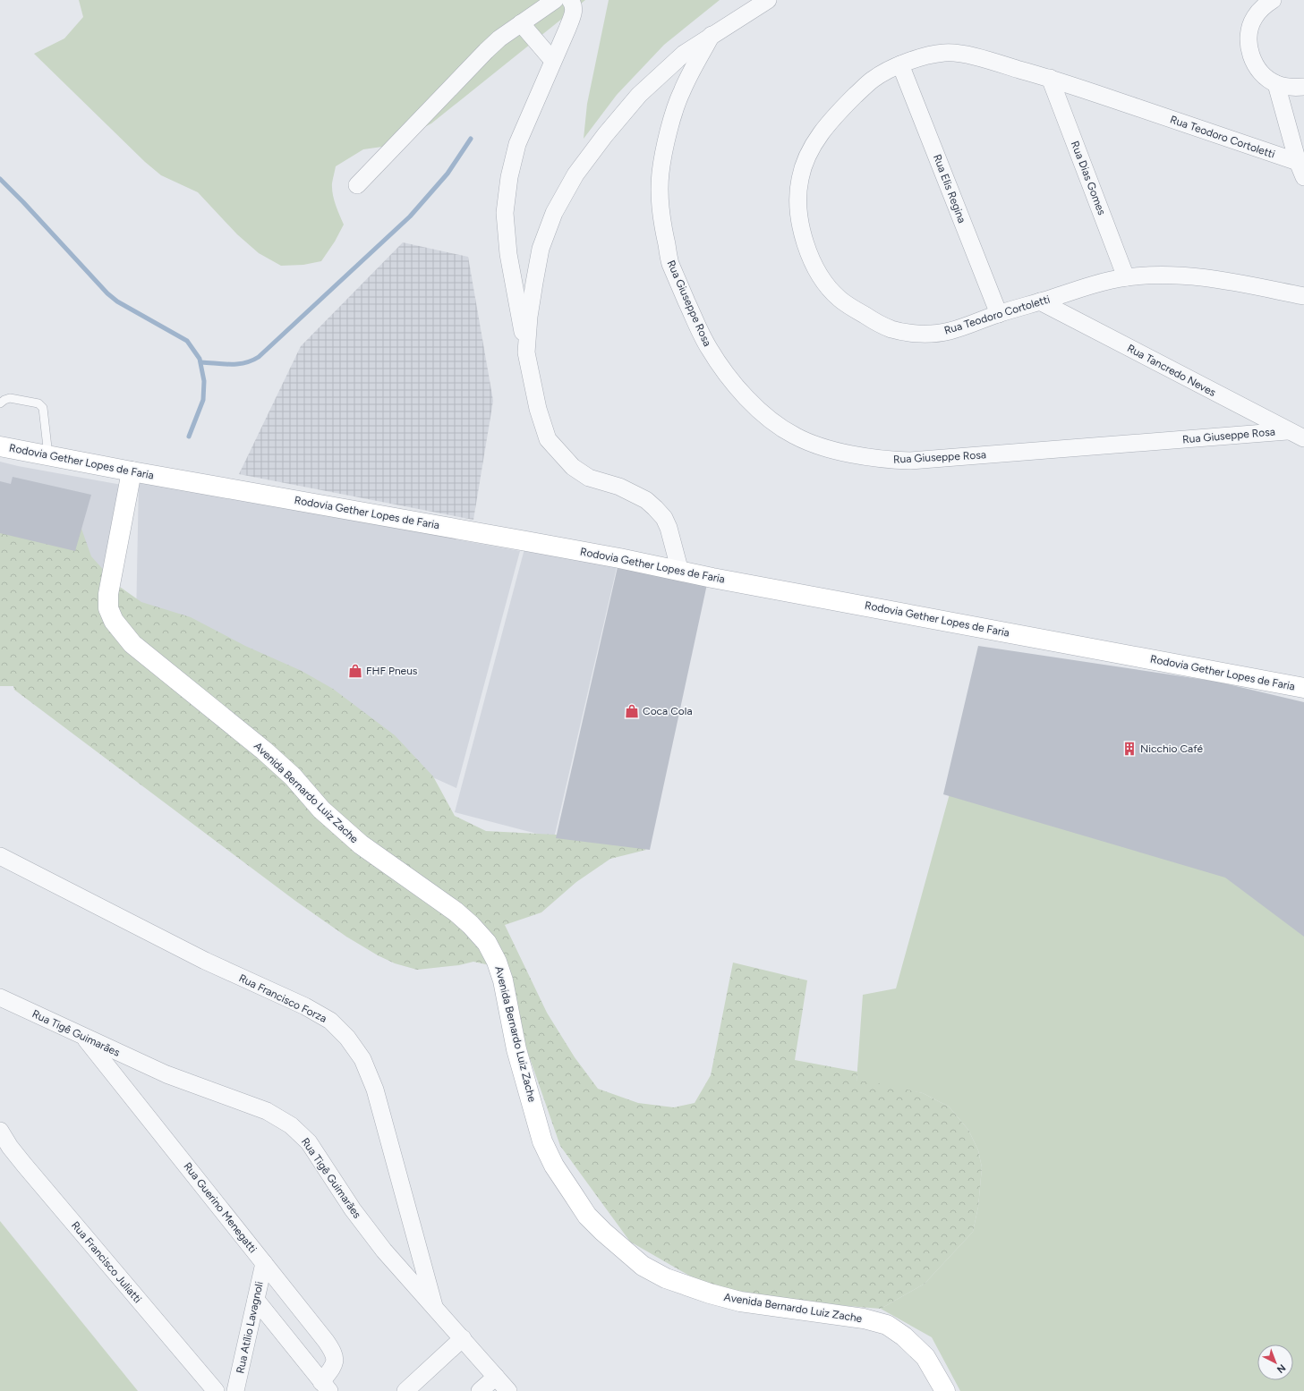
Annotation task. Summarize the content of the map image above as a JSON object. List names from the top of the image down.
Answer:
{
  "streets": {
    "street": [
      "Rua Teodoro Cortoletti",
      "Rua Dias Gomes",
      "Rua Elis Regina",
      "Rua Giuseppe Rosa",
      "Rua Tancredo Neves",
      "Rodovia Gether Lopes de Faria",
      "Avenida Bernardo Luiz Zache",
      "Rua Francisco Forza",
      "Rua Tigê Guimarães",
      "Rua Guerino Menegatti",
      "Rua Francisco Juliatti",
      "Rua Atílio Lavagnoli"
    ]
  },
  "crossings": [
    ["Rua Teodoro Cortoletti", "Rua Dias Gomes"],
    ["Rua Teodoro Cortoletti", "Rua Elis Regina"],
    ["Rua Teodoro Cortoletti", "Rua Tancredo Neves"],
    ["Rua Giuseppe Rosa", "Rua Tancredo Neves"],
    ["Rodovia Gether Lopes de Faria", "Avenida Bernardo Luiz Zache"],
    ["Rua Francisco Forza", "Rua Tigê Guimarães"],
    ["Rua Tigê Guimarães", "Rua Guerino Menegatti"],
    ["Rua Guerino Menegatti", "Rua Atílio Lavagnoli"]
  ],
  "places": {
    "shop": ["FHF Pneus", "Coca Cola"],
    "building": ["Nicchio Café"]
  },
  "north": "bottom right"
}
